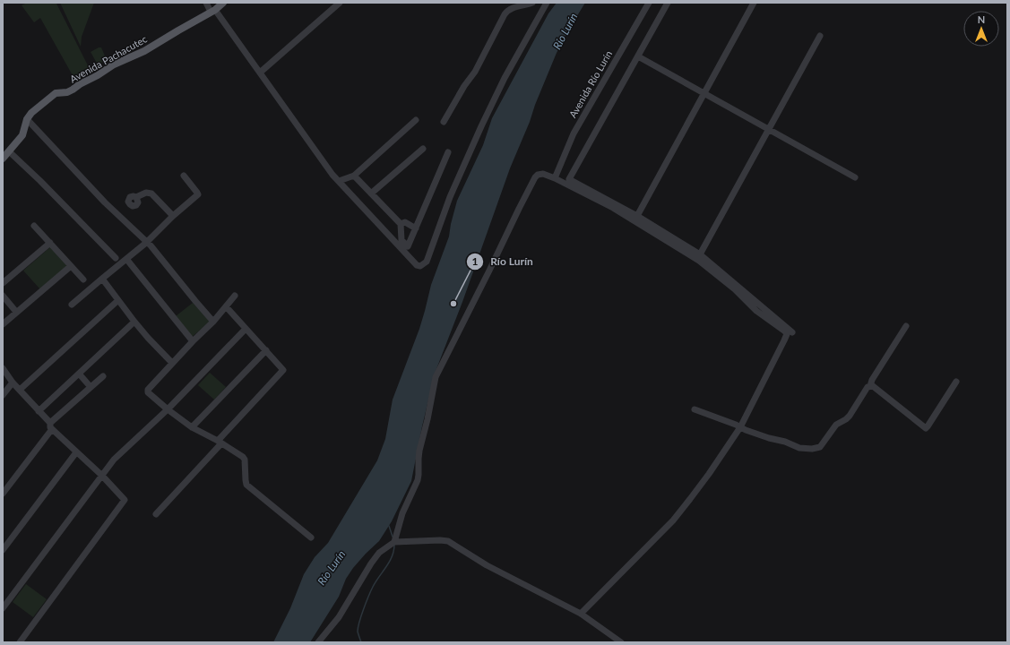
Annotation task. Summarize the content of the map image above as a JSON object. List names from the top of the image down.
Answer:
{
  "streets": {
    "main road": ["Avenida Pachacutec"],
    "street": ["Avenida Río Lurín"]
  },
  "water": ["Río Lurín"],
  "places": ["Río Lurín"],
  "north": "top"
}
